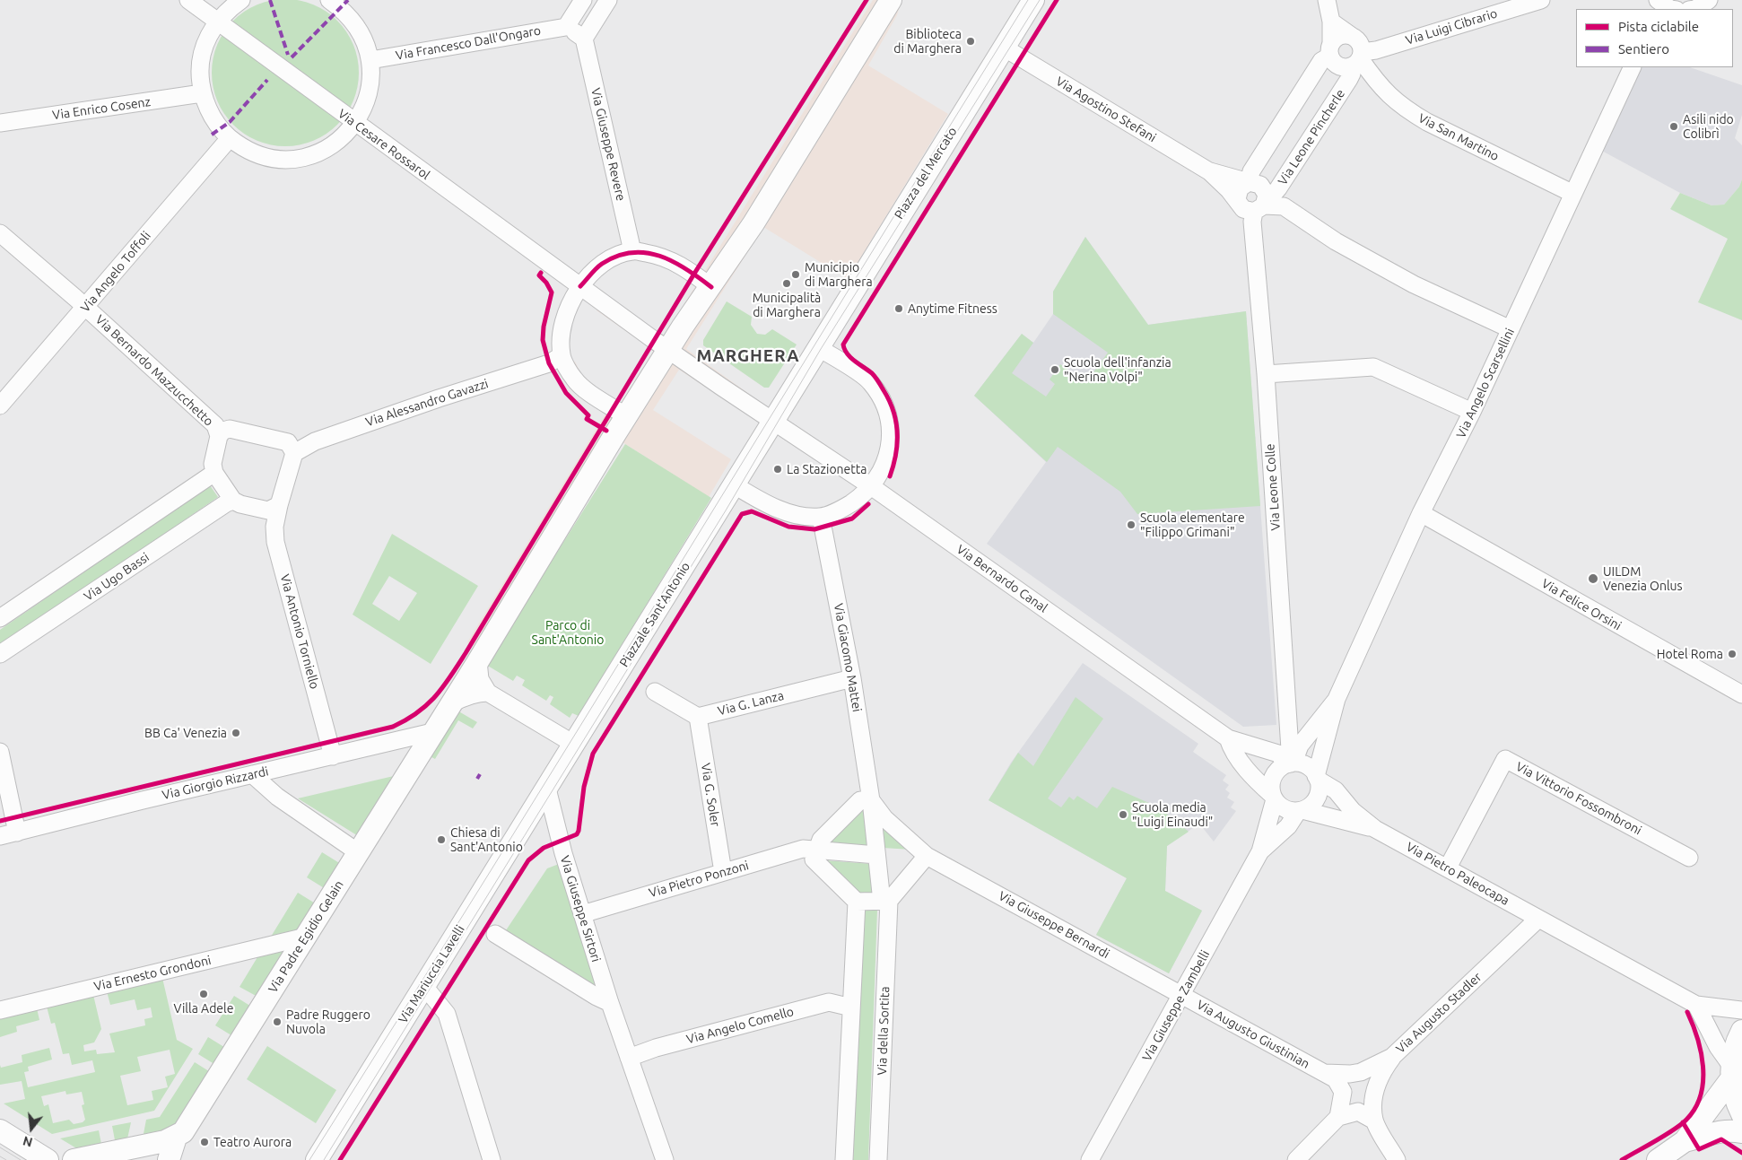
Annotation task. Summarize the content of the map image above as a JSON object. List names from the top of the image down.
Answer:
{
  "streets": {
    "street": [
      "Via Luigi Cibrario",
      "Via Francesco Dall'Ongaro",
      "Via Enrico Cosenz",
      "Via Agostino Stefani",
      "Via Leone Pincherle",
      "Via San Martino",
      "Via Cesare Rossarol",
      "Via Giuseppe Revere",
      "Piazza del Mercato",
      "Via Angelo Toffoli",
      "Via Bernardo Mazzucchetto",
      "Via Angelo Scarsellini",
      "Via Alessandro Gavazzi",
      "Via Leone Colle",
      "Via Ugo Bassi",
      "Via Bernardo Canal",
      "Via Felice Orsini",
      "Piazzale Sant'Antonio",
      "Via Antonio Torniello",
      "Via Giacomo Mattei",
      "Via G. Lanza",
      "Via Giorgio Rizzardi",
      "Via G. Soler",
      "Via Vittorio Fossombroni",
      "Via Pietro Paleocapa",
      "Via Pietro Ponzoni",
      "Via Giuseppe Sirtori",
      "Via Giuseppe Bernardi",
      "Via Padre Egidio Gelain",
      "Via Ernesto Grondoni",
      "Via Mariuccia Lavelli",
      "Via Giuseppe Zambelli",
      "Via Augusto Stadler",
      "Via Angelo Comello",
      "Via della Sortita",
      "Via Augusto Giustinian"
    ]
  },
  "crossings": [
    ["Via Luigi Cibrario", "Via Leone Pincherle"],
    ["Via Luigi Cibrario", "Via San Martino"],
    ["Via Agostino Stefani", "Via Leone Pincherle"],
    ["Via Agostino Stefani", "Piazza del Mercato"],
    ["Via Agostino Stefani", "Via Leone Colle"],
    ["Via Leone Pincherle", "Via San Martino"],
    ["Via Leone Pincherle", "Via Leone Colle"],
    ["Via San Martino", "Via Angelo Scarsellini"],
    ["Via Cesare Rossarol", "Via Bernardo Canal"],
    ["Piazza del Mercato", "Via Bernardo Canal"],
    ["Piazza del Mercato", "Piazzale Sant'Antonio"],
    ["Via Angelo Toffoli", "Via Bernardo Mazzucchetto"],
    ["Via Bernardo Mazzucchetto", "Via Alessandro Gavazzi"],
    ["Via Bernardo Mazzucchetto", "Via Ugo Bassi"],
    ["Via Bernardo Mazzucchetto", "Via Antonio Torniello"],
    ["Via Angelo Scarsellini", "Via Leone Colle"],
    ["Via Angelo Scarsellini", "Via Bernardo Canal"],
    ["Via Angelo Scarsellini", "Via Felice Orsini"],
    ["Via Angelo Scarsellini", "Via Pietro Paleocapa"],
    ["Via Angelo Scarsellini", "Via Giuseppe Zambelli"],
    ["Via Alessandro Gavazzi", "Via Ugo Bassi"],
    ["Via Alessandro Gavazzi", "Via Antonio Torniello"],
    ["Via Leone Colle", "Via Bernardo Canal"],
    ["Via Leone Colle", "Via Pietro Paleocapa"],
    ["Via Leone Colle", "Via Giuseppe Zambelli"],
    ["Via Ugo Bassi", "Via Antonio Torniello"],
    ["Via Bernardo Canal", "Piazzale Sant'Antonio"],
    ["Via Bernardo Canal", "Via Pietro Paleocapa"],
    ["Via Bernardo Canal", "Via Giuseppe Zambelli"],
    ["Piazzale Sant'Antonio", "Via Giuseppe Sirtori"],
    ["Piazzale Sant'Antonio", "Via Mariuccia Lavelli"],
    ["Via Antonio Torniello", "Via Giorgio Rizzardi"],
    ["Via Giacomo Mattei", "Via G. Lanza"],
    ["Via Giacomo Mattei", "Via Pietro Ponzoni"],
    ["Via Giacomo Mattei", "Via Giuseppe Bernardi"],
    ["Via Giacomo Mattei", "Via della Sortita"],
    ["Via G. Lanza", "Via G. Soler"],
    ["Via Giorgio Rizzardi", "Via Padre Egidio Gelain"],
    ["Via G. Soler", "Via Pietro Ponzoni"],
    ["Via Vittorio Fossombroni", "Via Pietro Paleocapa"],
    ["Via Pietro Paleocapa", "Via Giuseppe Zambelli"],
    ["Via Pietro Paleocapa", "Via Augusto Stadler"],
    ["Via Pietro Ponzoni", "Via Giuseppe Sirtori"],
    ["Via Pietro Ponzoni", "Via della Sortita"],
    ["Via Giuseppe Sirtori", "Via Mariuccia Lavelli"],
    ["Via Giuseppe Sirtori", "Via Angelo Comello"],
    ["Via Giuseppe Bernardi", "Via Giuseppe Zambelli"],
    ["Via Giuseppe Bernardi", "Via Augusto Giustinian"],
    ["Via Padre Egidio Gelain", "Via Ernesto Grondoni"],
    ["Via Giuseppe Zambelli", "Via Augusto Giustinian"],
    ["Via Augusto Stadler", "Via Augusto Giustinian"]
  ],
  "districts": ["MARGHERA"],
  "parks": ["Parco di Sant'Antonio"],
  "places": [
    "Biblioteca di Marghera",
    "Asili nido Colibrì",
    "Municipio di Marghera",
    "Municipalità di Marghera",
    "Anytime Fitness",
    "Scuola dell'infanzia \"Nerina Volpi\"",
    "La Stazionetta",
    "Scuola elementare \"Filippo Grimani\"",
    "UILDM Venezia Onlus",
    "Hotel Roma",
    "BB Ca' Venezia",
    "Scuola media \"Luigi Einaudi\"",
    "Chiesa di Sant'Antonio",
    "Villa Adele",
    "Padre Ruggero Nuvola",
    "Teatro Aurora"
  ],
  "legend": ["Pista ciclabile", "Sentiero"],
  "north": "bottom"
}
